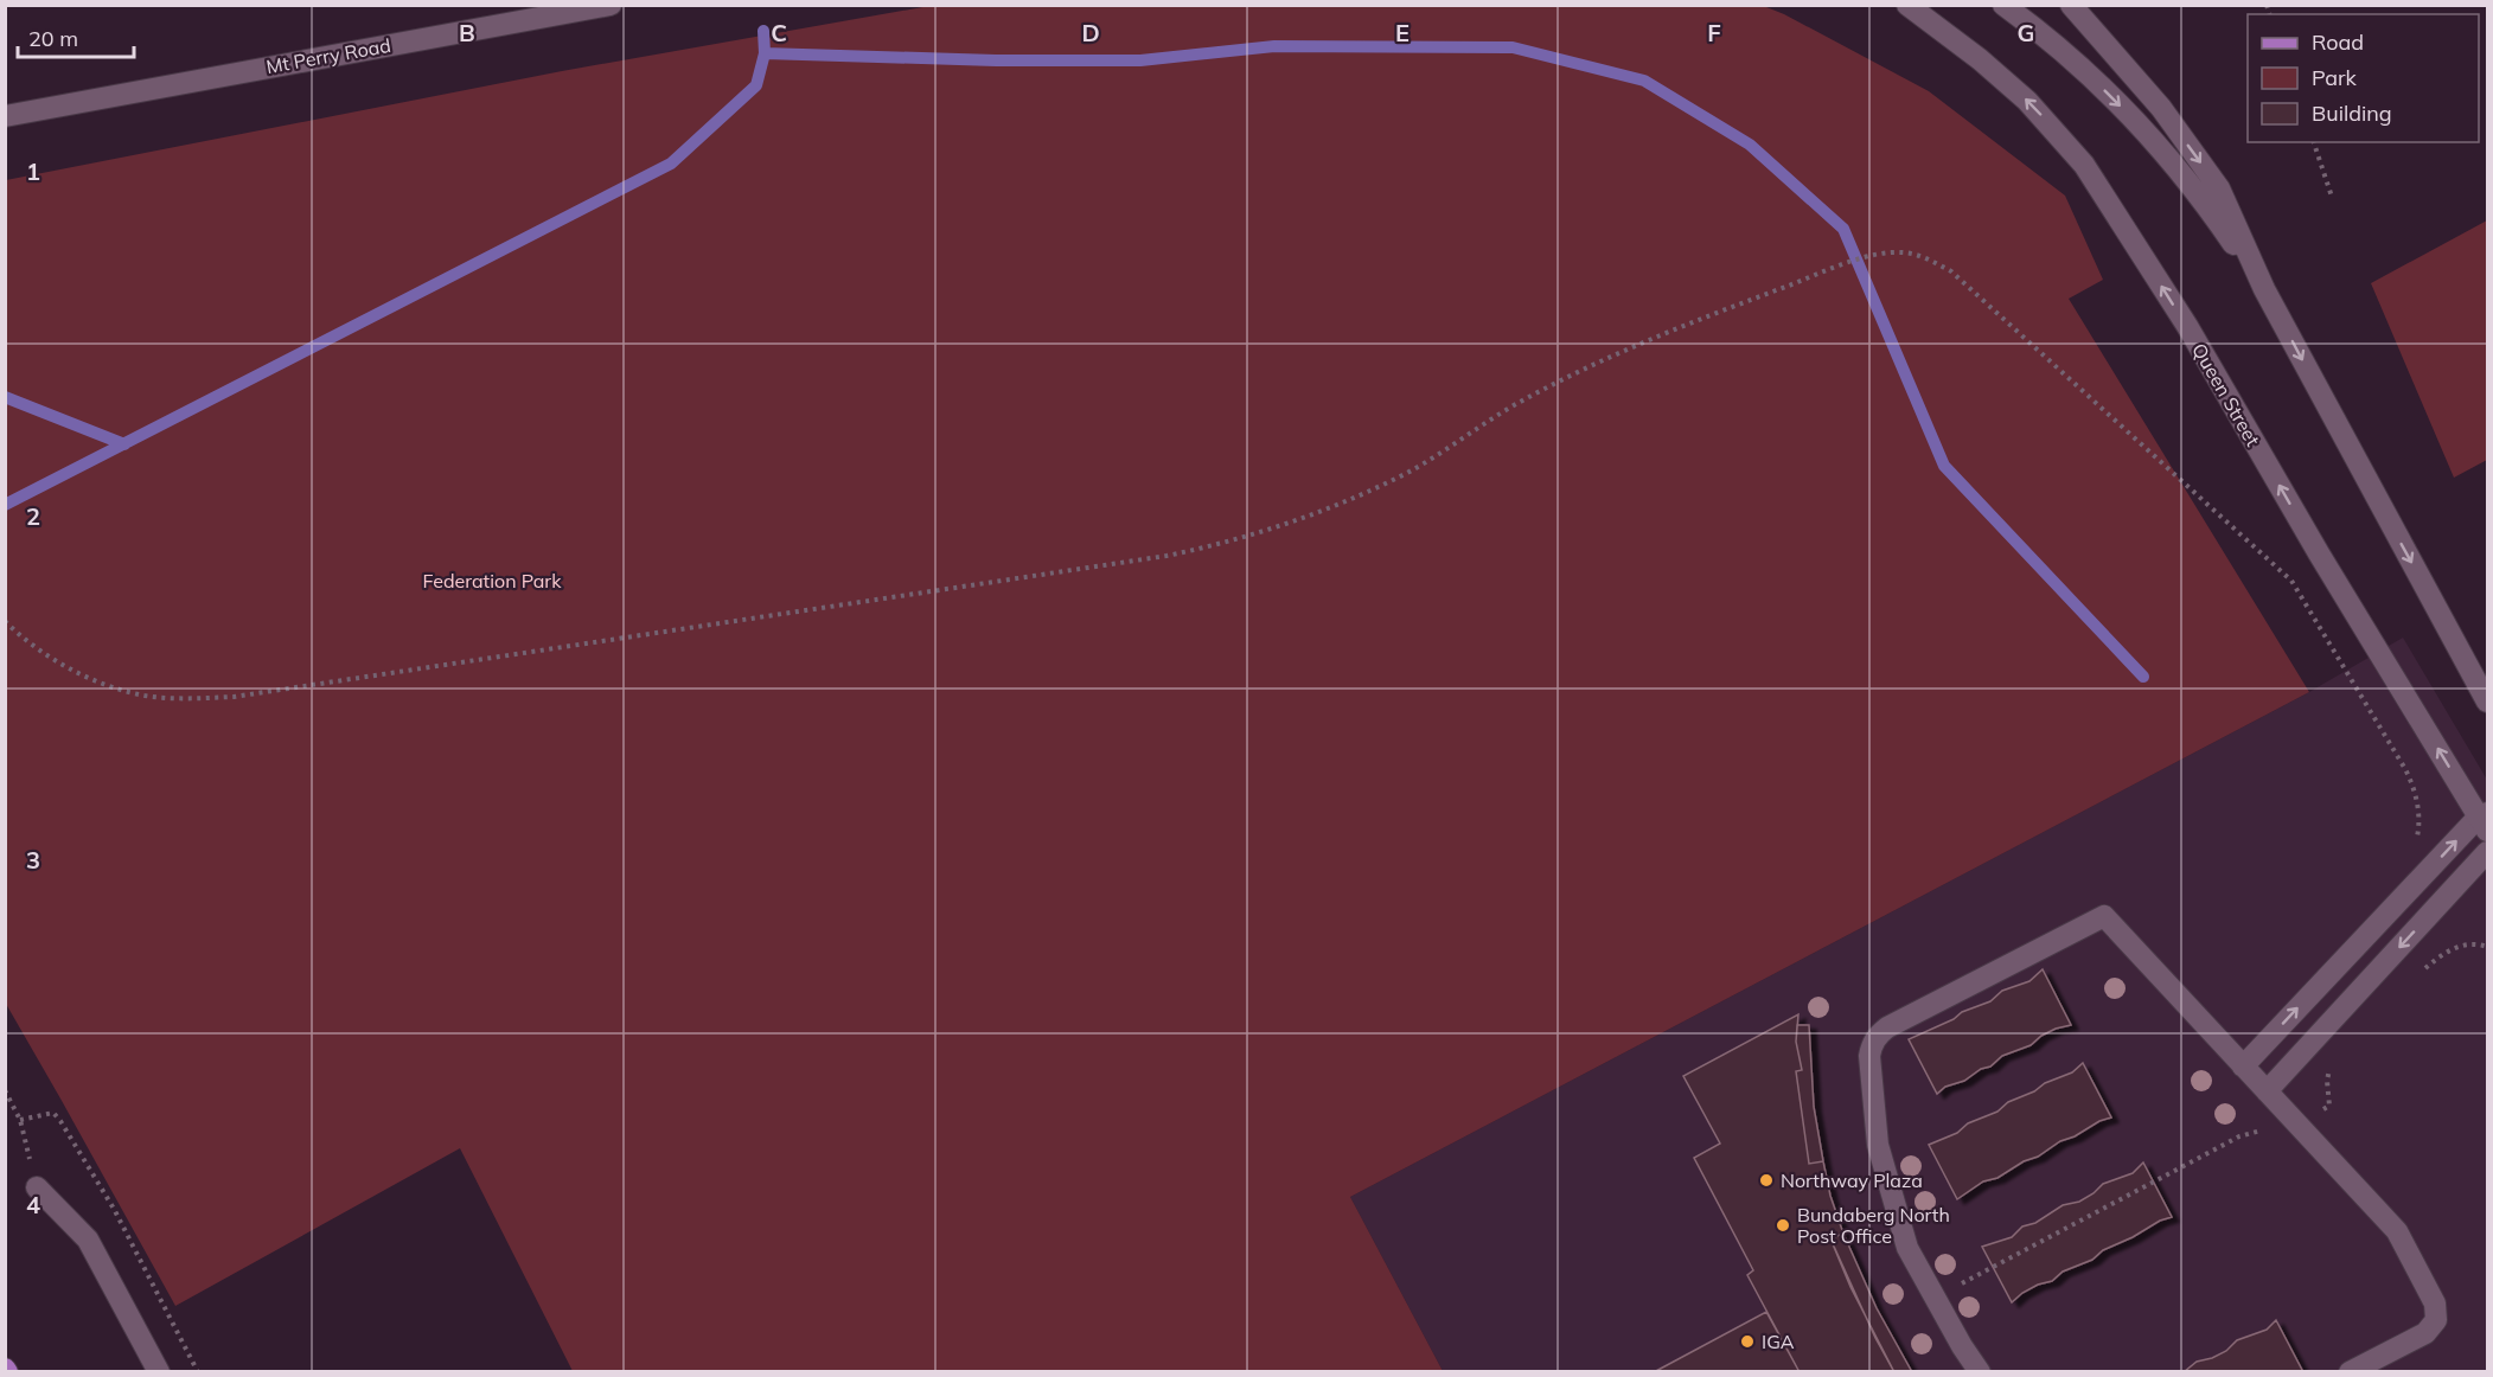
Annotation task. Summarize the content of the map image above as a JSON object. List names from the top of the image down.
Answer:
{
  "streets": {
    "main road": ["Mt Perry Road", "Queen Street"]
  },
  "parks": ["Federation Park"],
  "places": ["Northway Plaza", "Bundaberg North Post Office", "IGA"],
  "legend": ["Road", "Park", "Building"],
  "scale_bar": "20 m",
  "grid": {
    "columns": [
      "B",
      "C",
      "D",
      "E",
      "F",
      "G"
    ],
    "rows": [
      "1",
      "2",
      "3",
      "4"
    ]
  }
}
